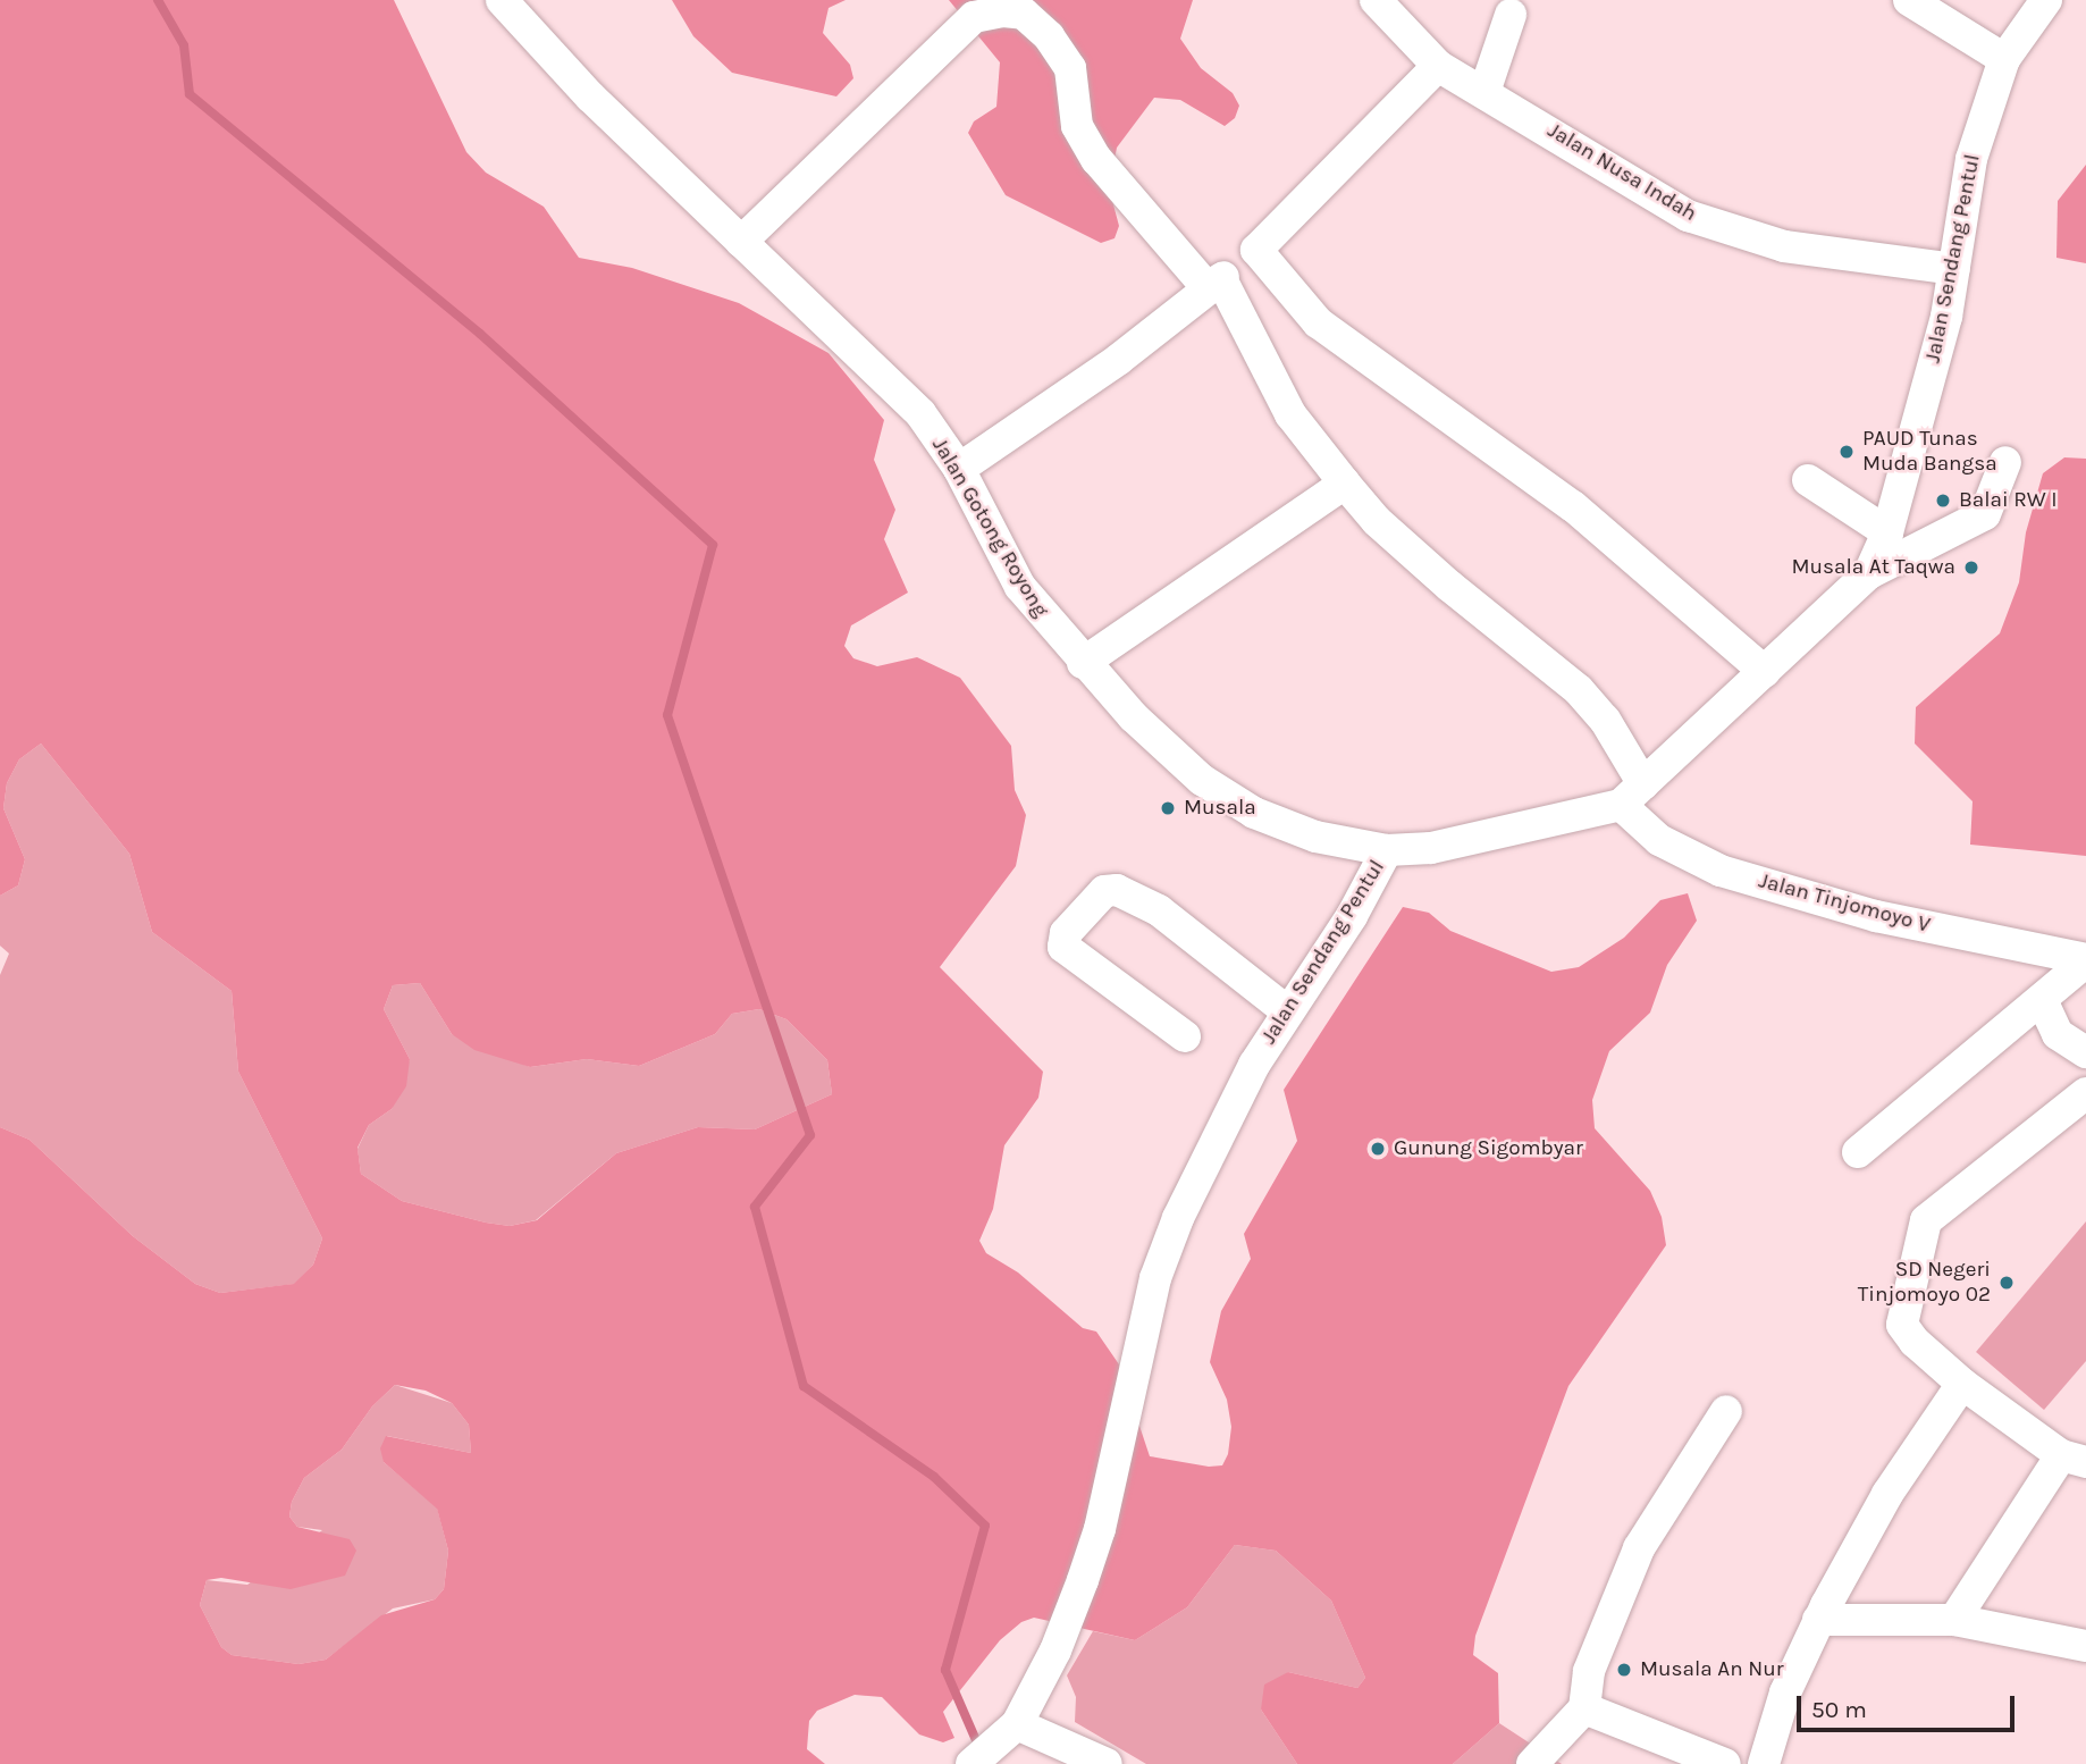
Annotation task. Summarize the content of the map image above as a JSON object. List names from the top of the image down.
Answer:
{
  "streets": {
    "street": [
      "Jalan Nusa Indah",
      "Jalan Sendang Pentul",
      "Jalan Gotong Royong",
      "Jalan Tinjomoyo V"
    ]
  },
  "crossings": [
    ["Jalan Nusa Indah", "Jalan Sendang Pentul"],
    ["Jalan Sendang Pentul", "Jalan Gotong Royong"],
    ["Jalan Sendang Pentul", "Jalan Tinjomoyo V"],
    ["Jalan Gotong Royong", "Jalan Tinjomoyo V"]
  ],
  "places": [
    "PAUD Tunas Muda Bangsa",
    "Balai RW I",
    "Musala At Taqwa",
    "Musala",
    "Gunung Sigombyar",
    "SD Negeri Tinjomoyo 02",
    "Musala An Nur"
  ],
  "scale_bar": "50 m"
}
